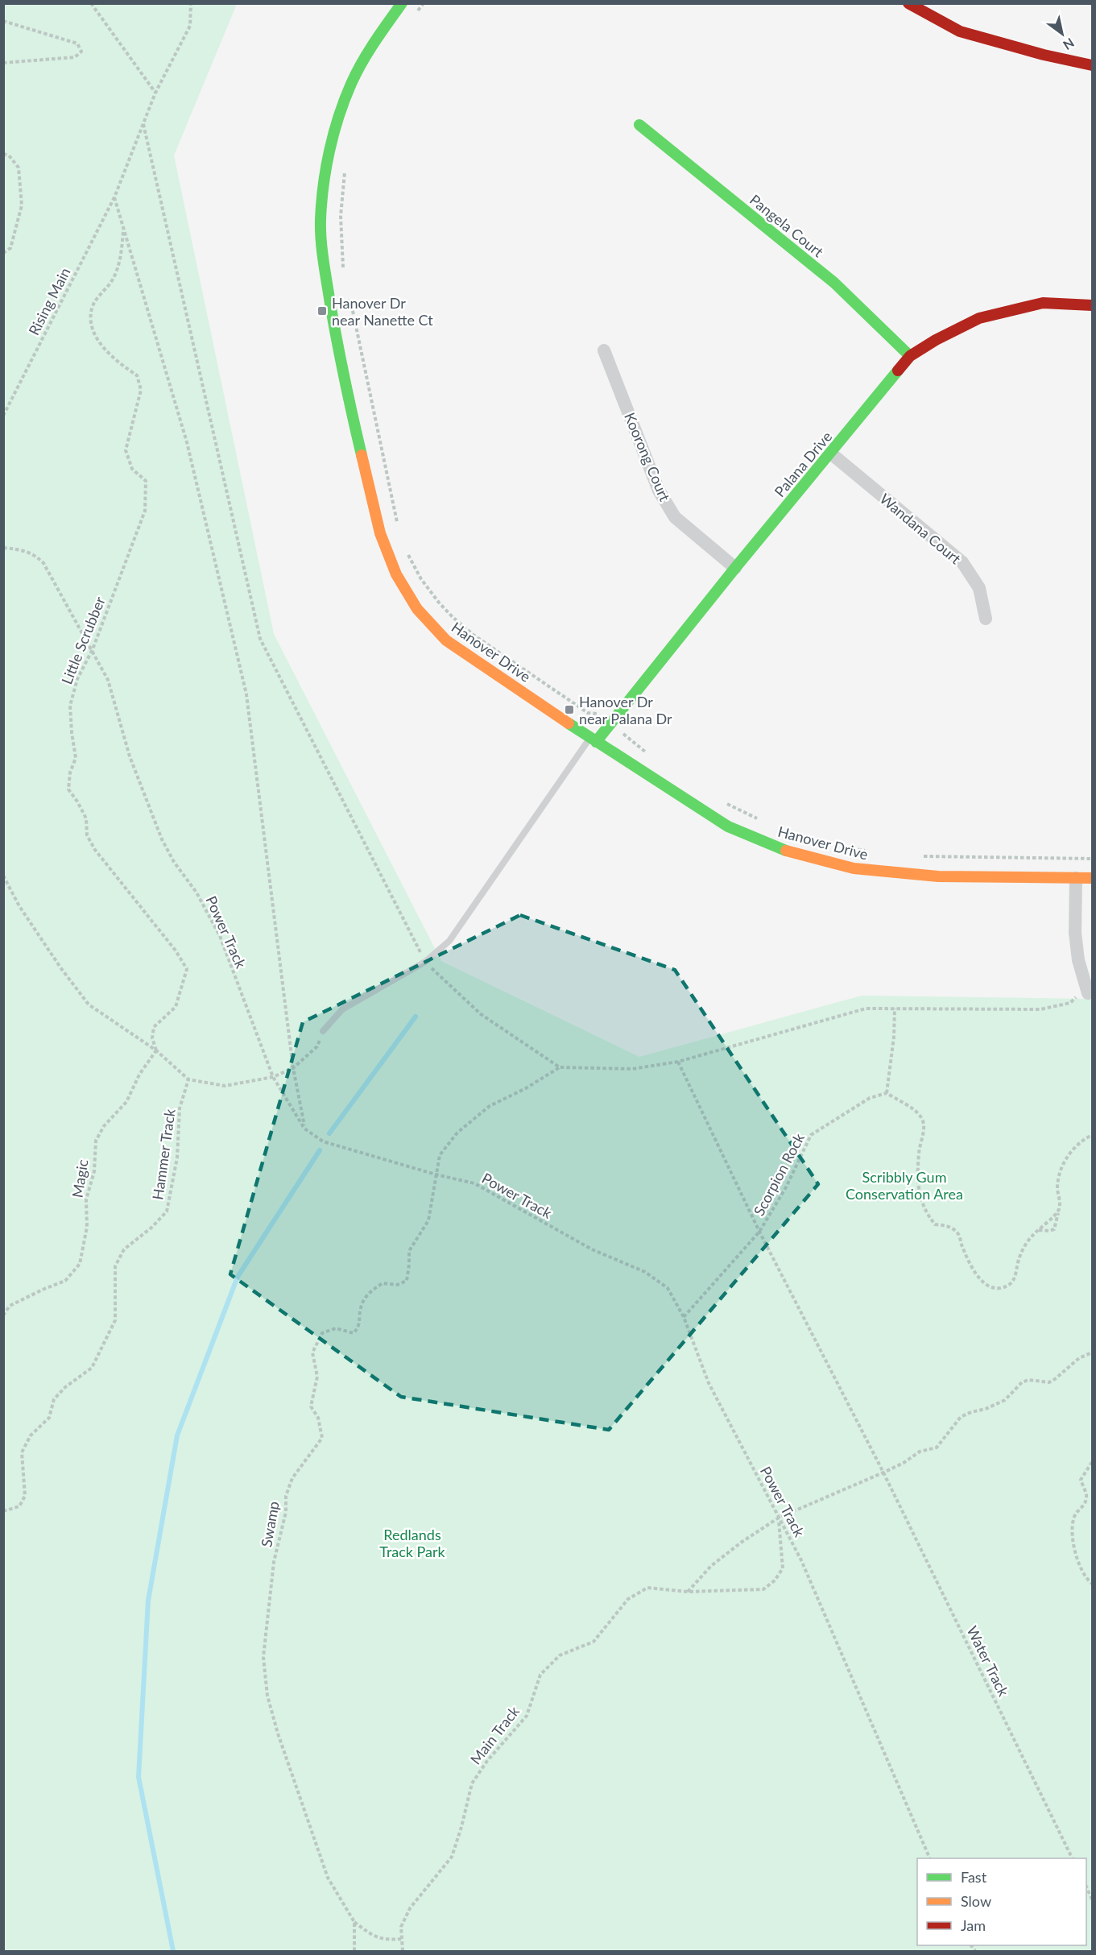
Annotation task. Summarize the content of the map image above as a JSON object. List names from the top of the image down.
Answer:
{
  "streets": {
    "street": [
      "Pangela Court",
      "Koorong Court",
      "Palana Drive",
      "Wandana Court",
      "Hanover Drive"
    ],
    "path": [
      "Rising Main",
      "Little Scrubber",
      "Power Track",
      "Hammer Track",
      "Scorpion Rock",
      "Magic",
      "Swamp",
      "Water Track",
      "Main Track"
    ]
  },
  "crossings": [
    ["Pangela Court", "Palana Drive"],
    ["Koorong Court", "Palana Drive"],
    ["Palana Drive", "Wandana Court"],
    ["Palana Drive", "Hanover Drive"],
    ["Little Scrubber", "Power Track"],
    ["Little Scrubber", "Magic"],
    ["Power Track", "Scorpion Rock"],
    ["Power Track", "Swamp"],
    ["Power Track", "Main Track"],
    ["Scorpion Rock", "Water Track"]
  ],
  "parks": ["Scribbly Gum Conservation Area", "Redlands Track Park"],
  "places": {
    "transit": ["Hanover Dr near Nanette Ct", "Hanover Dr near Palana Dr"]
  },
  "legend": ["Fast", "Slow", "Jam"],
  "north": "bottom right"
}
